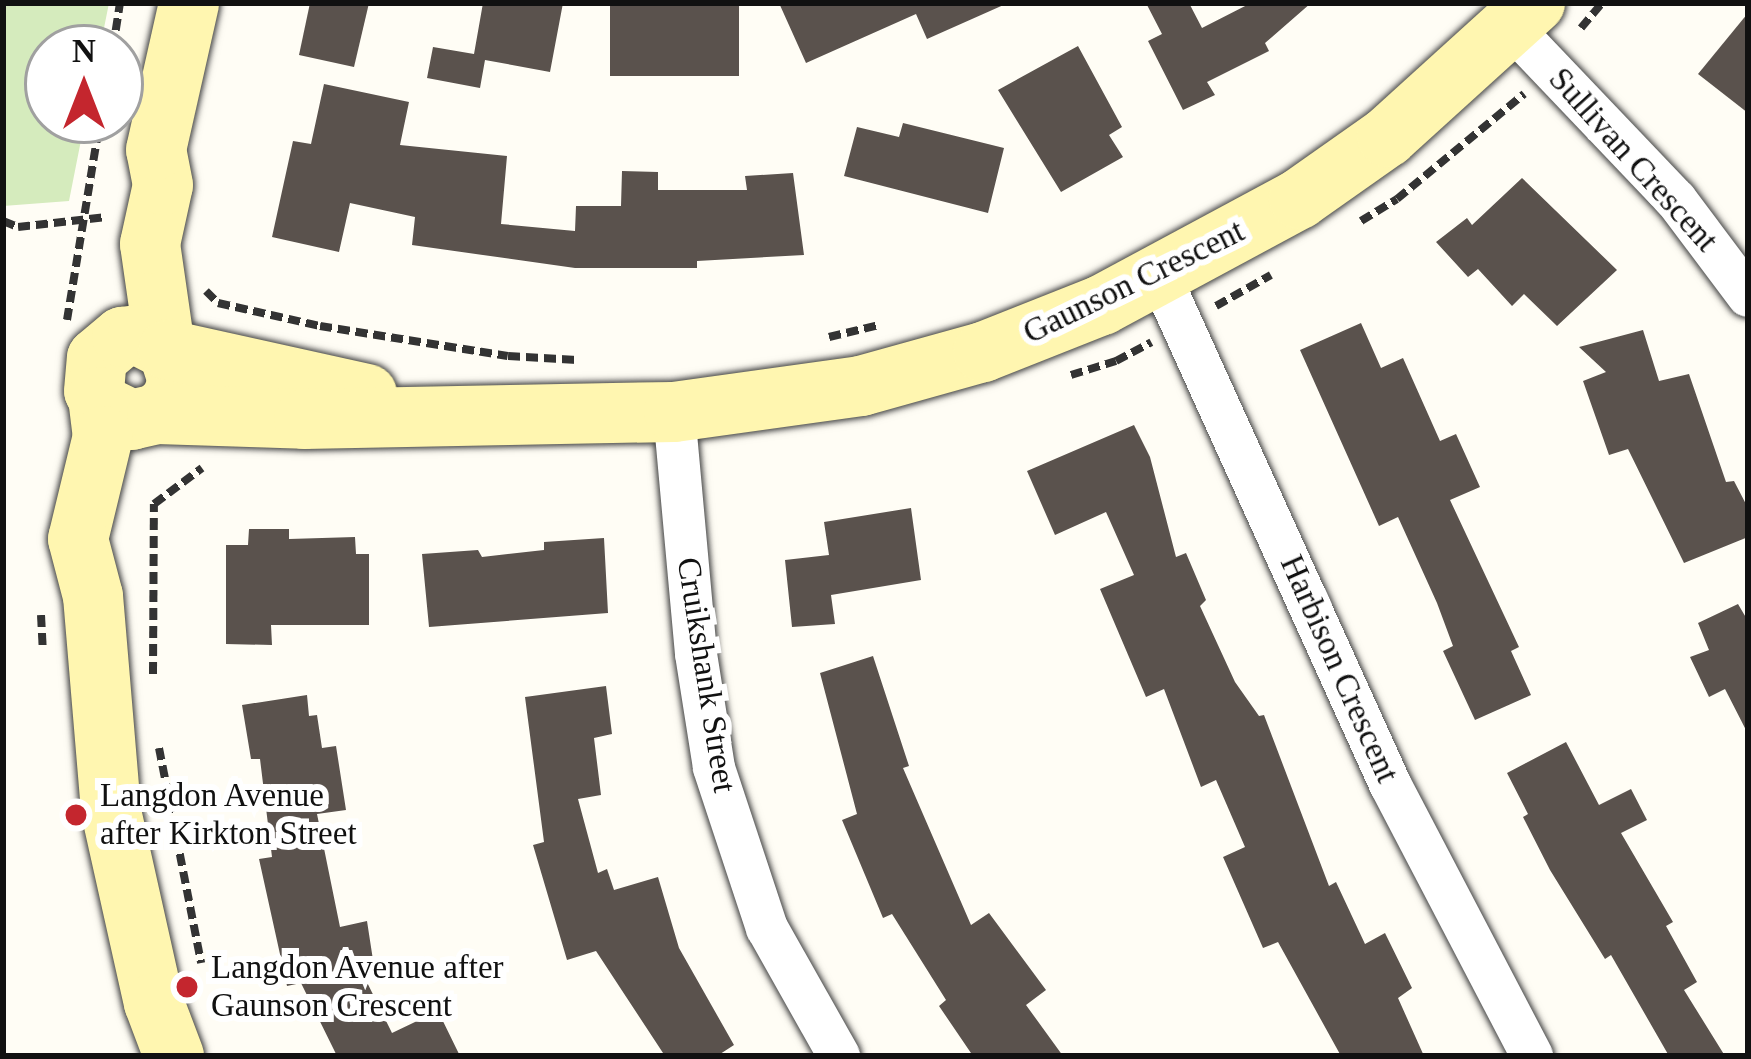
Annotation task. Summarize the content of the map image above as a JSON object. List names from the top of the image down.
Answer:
{
  "streets": {
    "street": [
      "Sullivan Crescent",
      "Gaunson Crescent",
      "Harbison Crescent",
      "Cruikshank Street"
    ]
  },
  "crossings": [
    ["Sullivan Crescent", "Gaunson Crescent"],
    ["Gaunson Crescent", "Harbison Crescent"],
    ["Gaunson Crescent", "Cruikshank Street"]
  ],
  "places": ["Langdon Avenue after Kirkton Street", "Langdon Avenue after Gaunson Crescent"],
  "north": "top"
}
